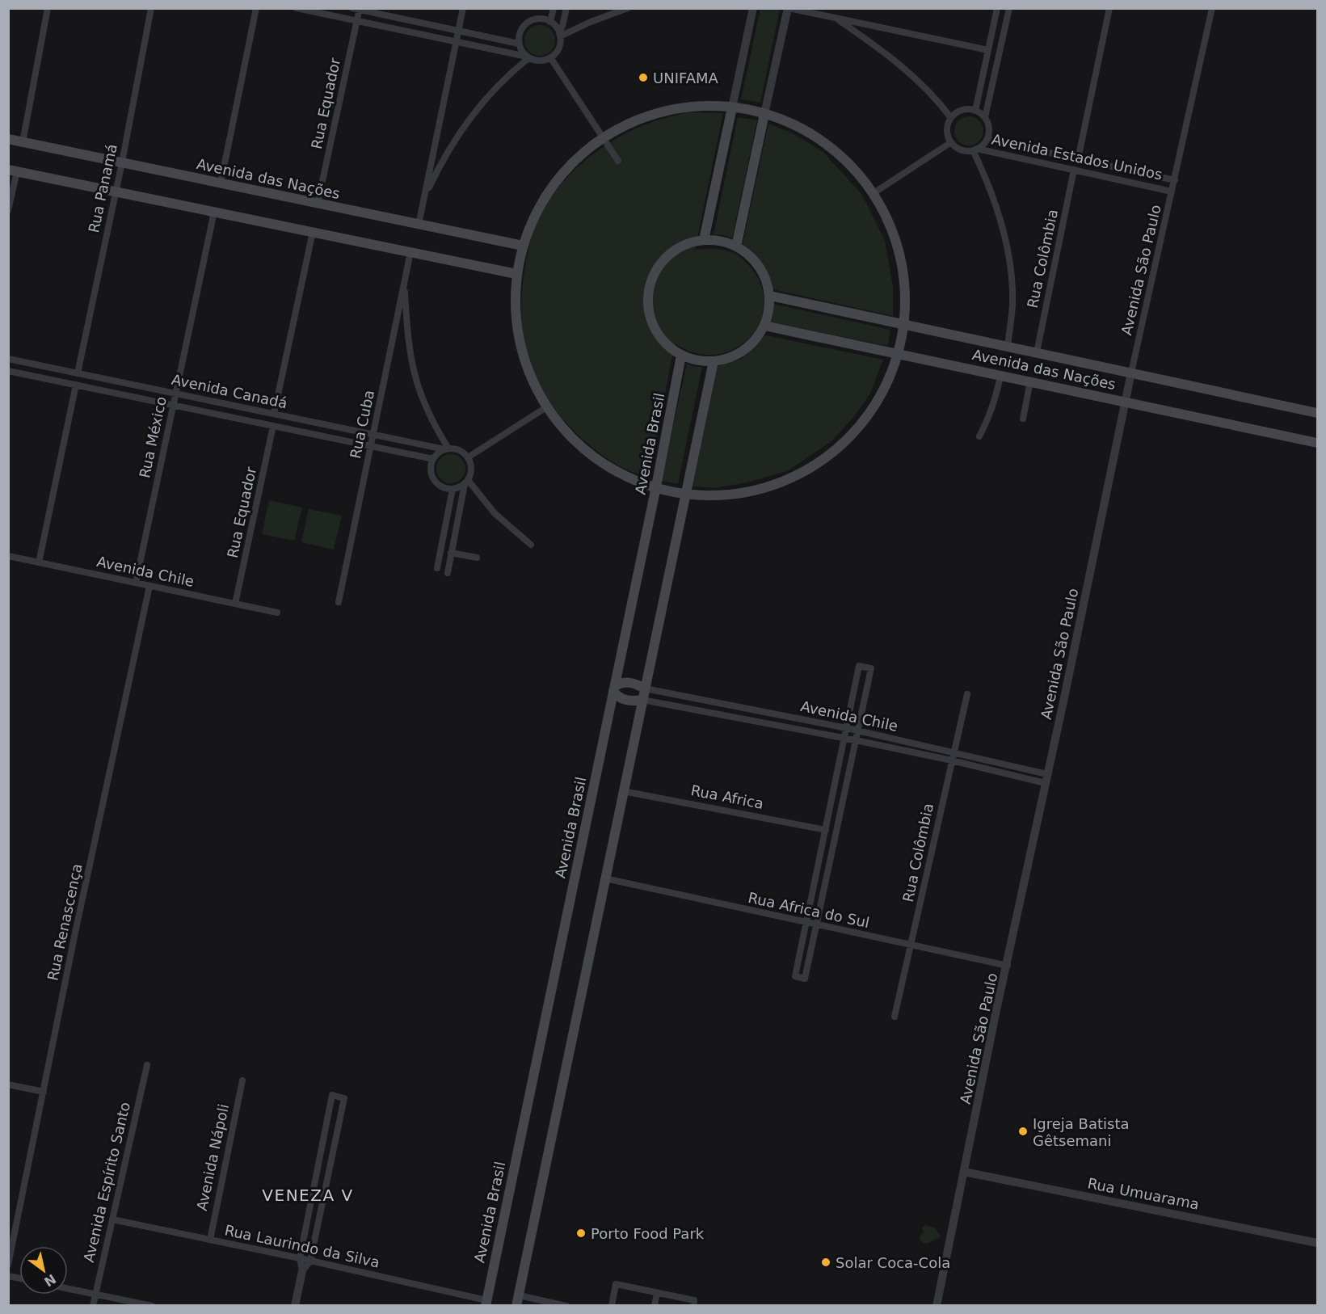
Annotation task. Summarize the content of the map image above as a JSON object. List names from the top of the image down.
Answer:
{
  "streets": {
    "main road": ["Avenida das Nações", "Avenida Brasil"],
    "street": [
      "Rua Equador",
      "Avenida Estados Unidos",
      "Rua Panamá",
      "Rua Colômbia",
      "Avenida São Paulo",
      "Avenida Canadá",
      "Rua Cuba",
      "Rua México",
      "Avenida Chile",
      "Rua Africa",
      "Rua Africa do Sul",
      "Rua Renascença",
      "Avenida Nápoli",
      "Avenida Espírito Santo",
      "Rua Umuarama",
      "Rua Laurindo da Silva"
    ]
  },
  "crossings": [
    ["Rua Equador", "Avenida das Nações"],
    ["Rua Equador", "Avenida Canadá"],
    ["Rua Equador", "Avenida Chile"],
    ["Avenida Estados Unidos", "Rua Colômbia"],
    ["Avenida Estados Unidos", "Avenida São Paulo"],
    ["Avenida das Nações", "Rua Panamá"],
    ["Avenida das Nações", "Rua Colômbia"],
    ["Avenida das Nações", "Avenida São Paulo"],
    ["Avenida das Nações", "Avenida Brasil"],
    ["Rua Panamá", "Avenida Canadá"],
    ["Rua Colômbia", "Avenida Chile"],
    ["Rua Colômbia", "Rua Africa do Sul"],
    ["Avenida São Paulo", "Avenida Chile"],
    ["Avenida São Paulo", "Rua Africa do Sul"],
    ["Avenida São Paulo", "Rua Umuarama"],
    ["Avenida Canadá", "Rua Cuba"],
    ["Avenida Canadá", "Rua México"],
    ["Rua México", "Avenida Chile"],
    ["Avenida Brasil", "Rua Laurindo da Silva"],
    ["Avenida Chile", "Rua Renascença"],
    ["Avenida Nápoli", "Rua Laurindo da Silva"],
    ["Avenida Espírito Santo", "Rua Laurindo da Silva"]
  ],
  "districts": ["VENEZA V"],
  "places": [
    "UNIFAMA",
    "Igreja Batista Gêtsemani",
    "Porto Food Park",
    "Solar Coca-Cola"
  ],
  "north": "bottom right"
}
